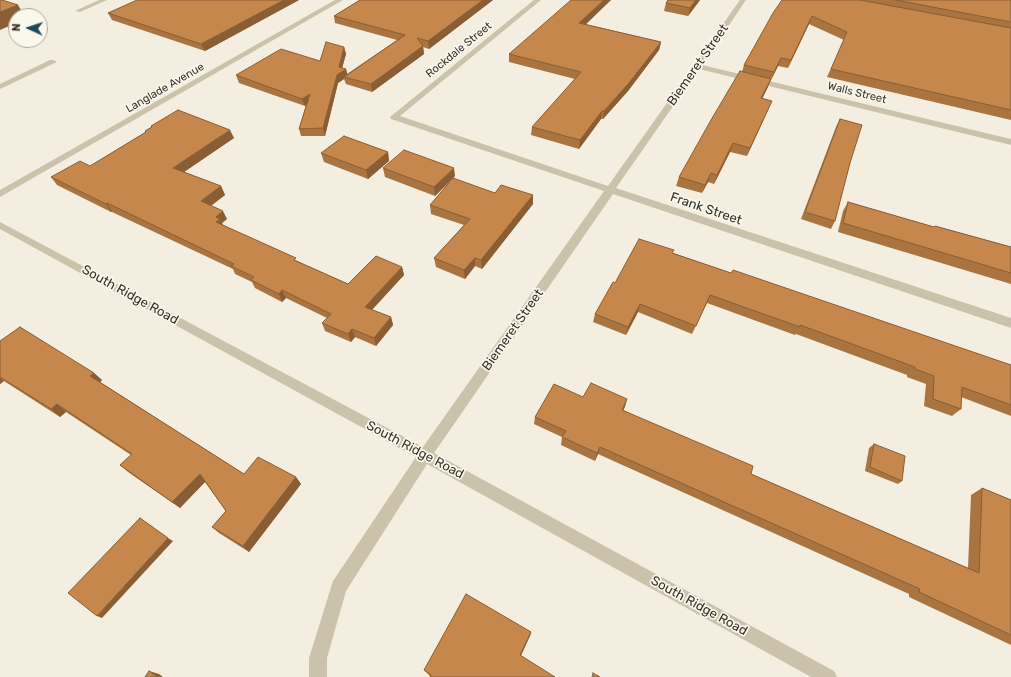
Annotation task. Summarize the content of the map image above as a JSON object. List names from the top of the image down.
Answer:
{
  "streets": {
    "street": [
      "Rockdale Street",
      "Biemeret Street",
      "Langlade Avenue",
      "Walls Street",
      "Frank Street",
      "South Ridge Road"
    ]
  },
  "crossings": [
    ["Rockdale Street", "Frank Street"],
    ["Biemeret Street", "Walls Street"],
    ["Biemeret Street", "Frank Street"],
    ["Biemeret Street", "South Ridge Road"]
  ],
  "north": "left"
}
